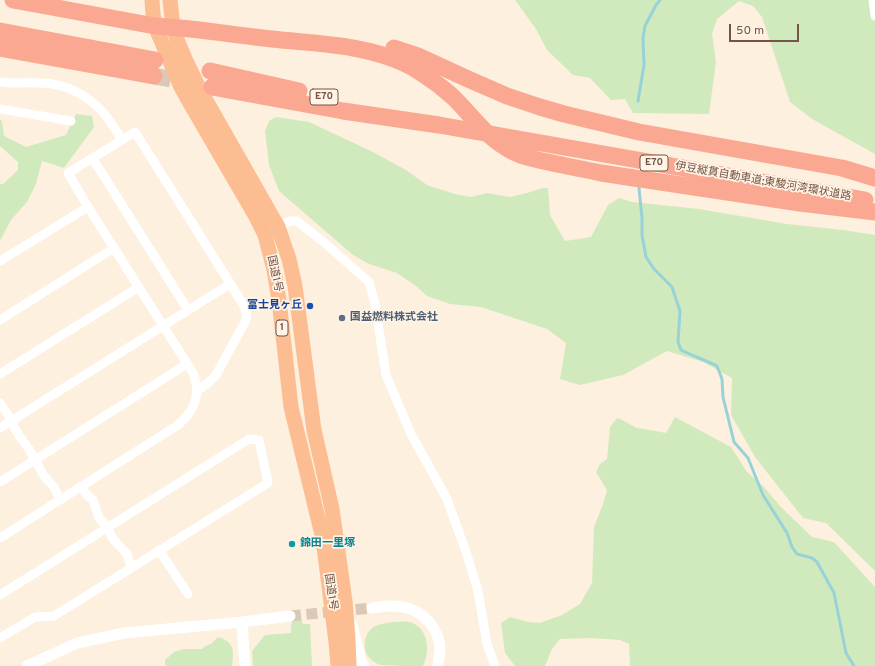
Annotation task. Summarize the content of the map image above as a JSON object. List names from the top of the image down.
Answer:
{
  "streets": {
    "highway": [
      "E70",
      "伊豆縦貫自動車道;東駿河湾環状道路",
      "国道1号",
      "1"
    ]
  },
  "places": ["富士見ヶ丘", "国益燃料株式会社", "錦田一里塚"],
  "scale_bar": "50 m"
}
